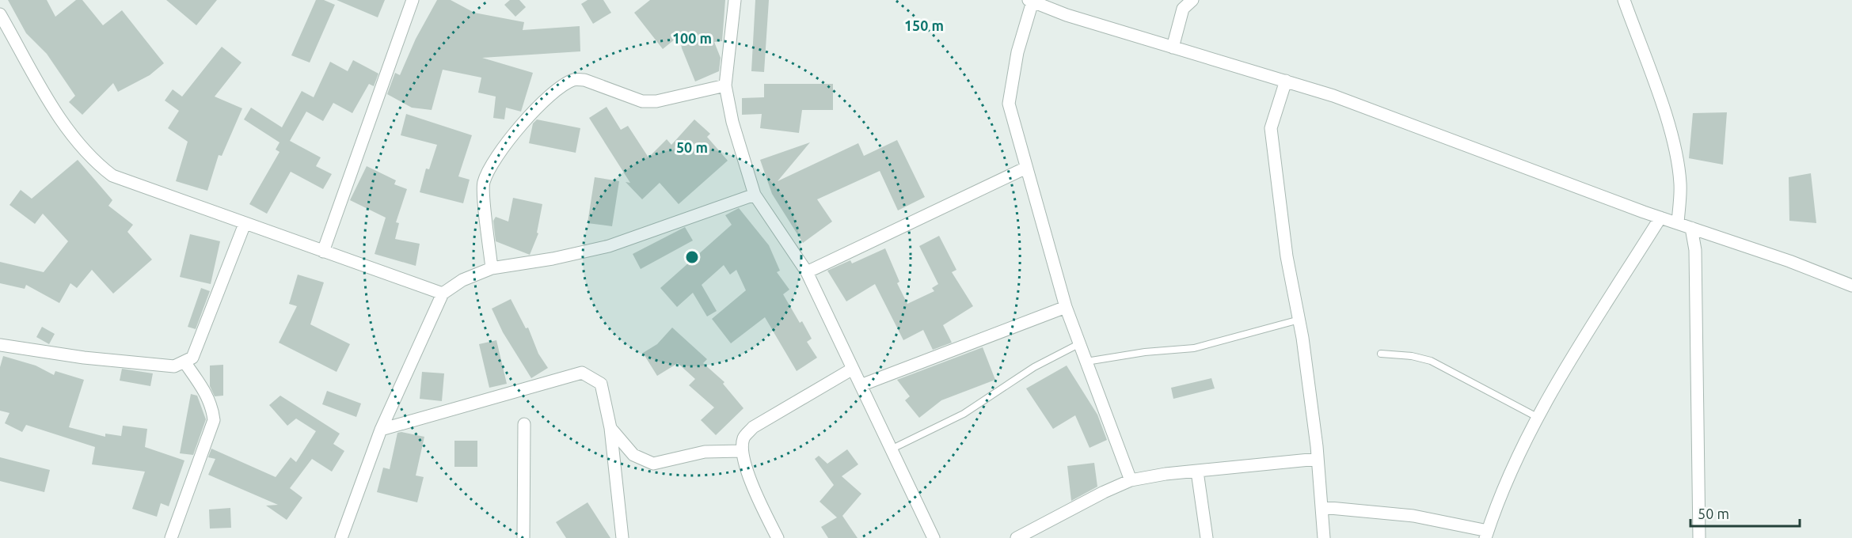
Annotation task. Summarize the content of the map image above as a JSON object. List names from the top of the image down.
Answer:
{
  "scale_bar": "50 m",
  "rings": ["150 m", "100 m", "50 m"]
}
